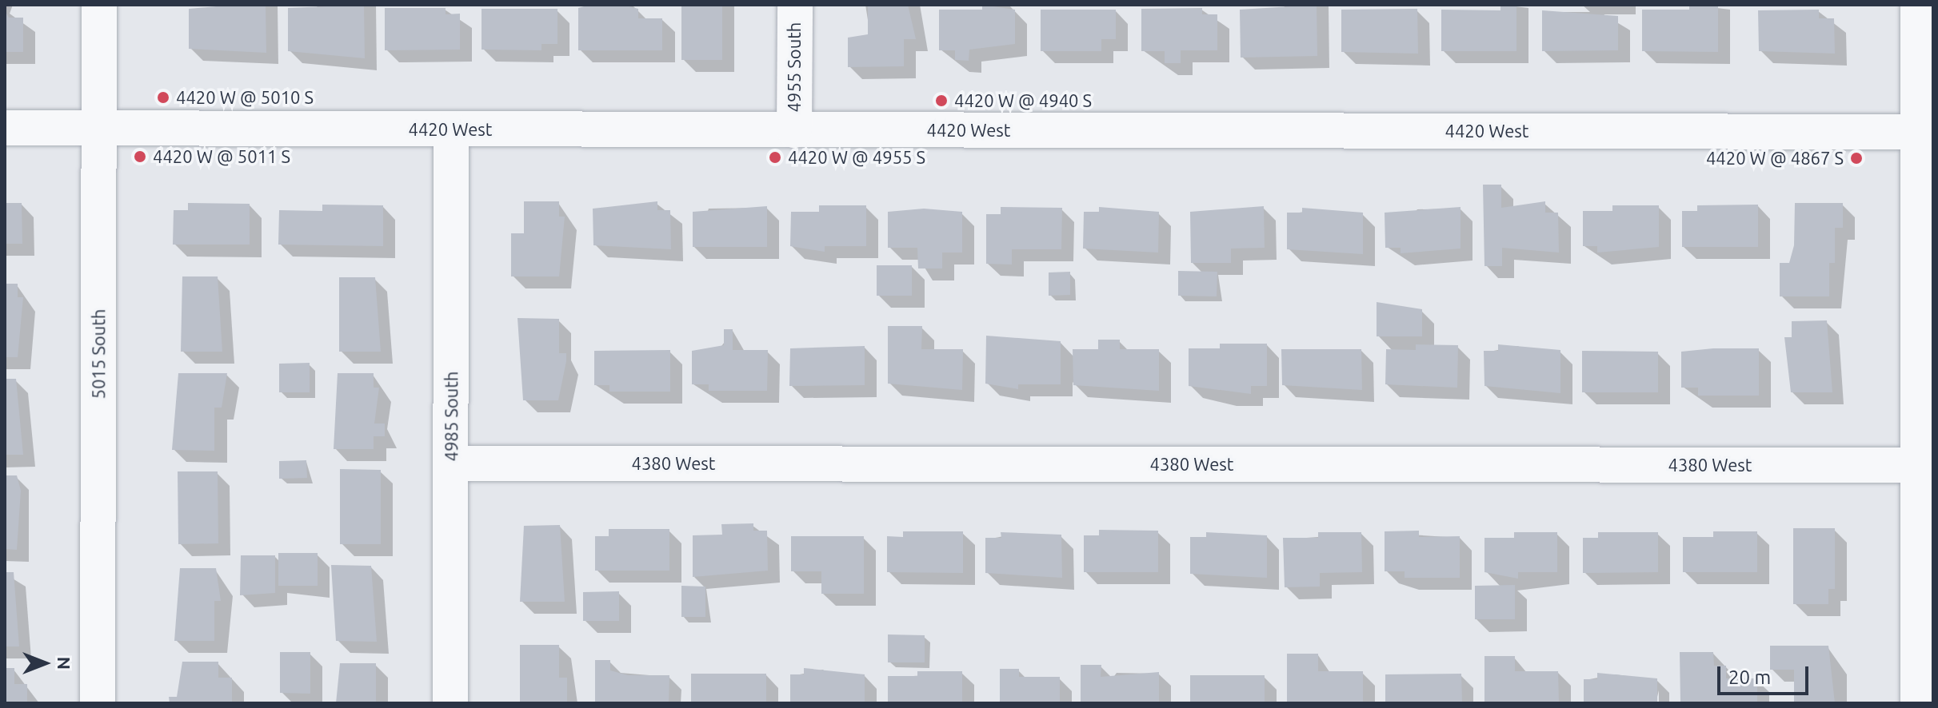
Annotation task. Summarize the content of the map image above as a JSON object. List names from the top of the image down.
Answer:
{
  "streets": {
    "street": [
      "4955 South",
      "4420 West",
      "5015 South",
      "4985 South",
      "4380 West"
    ]
  },
  "crossings": [
    ["4955 South", "4420 West"],
    ["4420 West", "5015 South"],
    ["4420 West", "4985 South"],
    ["4985 South", "4380 West"]
  ],
  "places": [
    "4420 W @ 5010 S",
    "4420 W @ 4940 S",
    "4420 W @ 5011 S",
    "4420 W @ 4955 S",
    "4420 W @ 4867 S"
  ],
  "scale_bar": "20 m",
  "north": "right"
}
